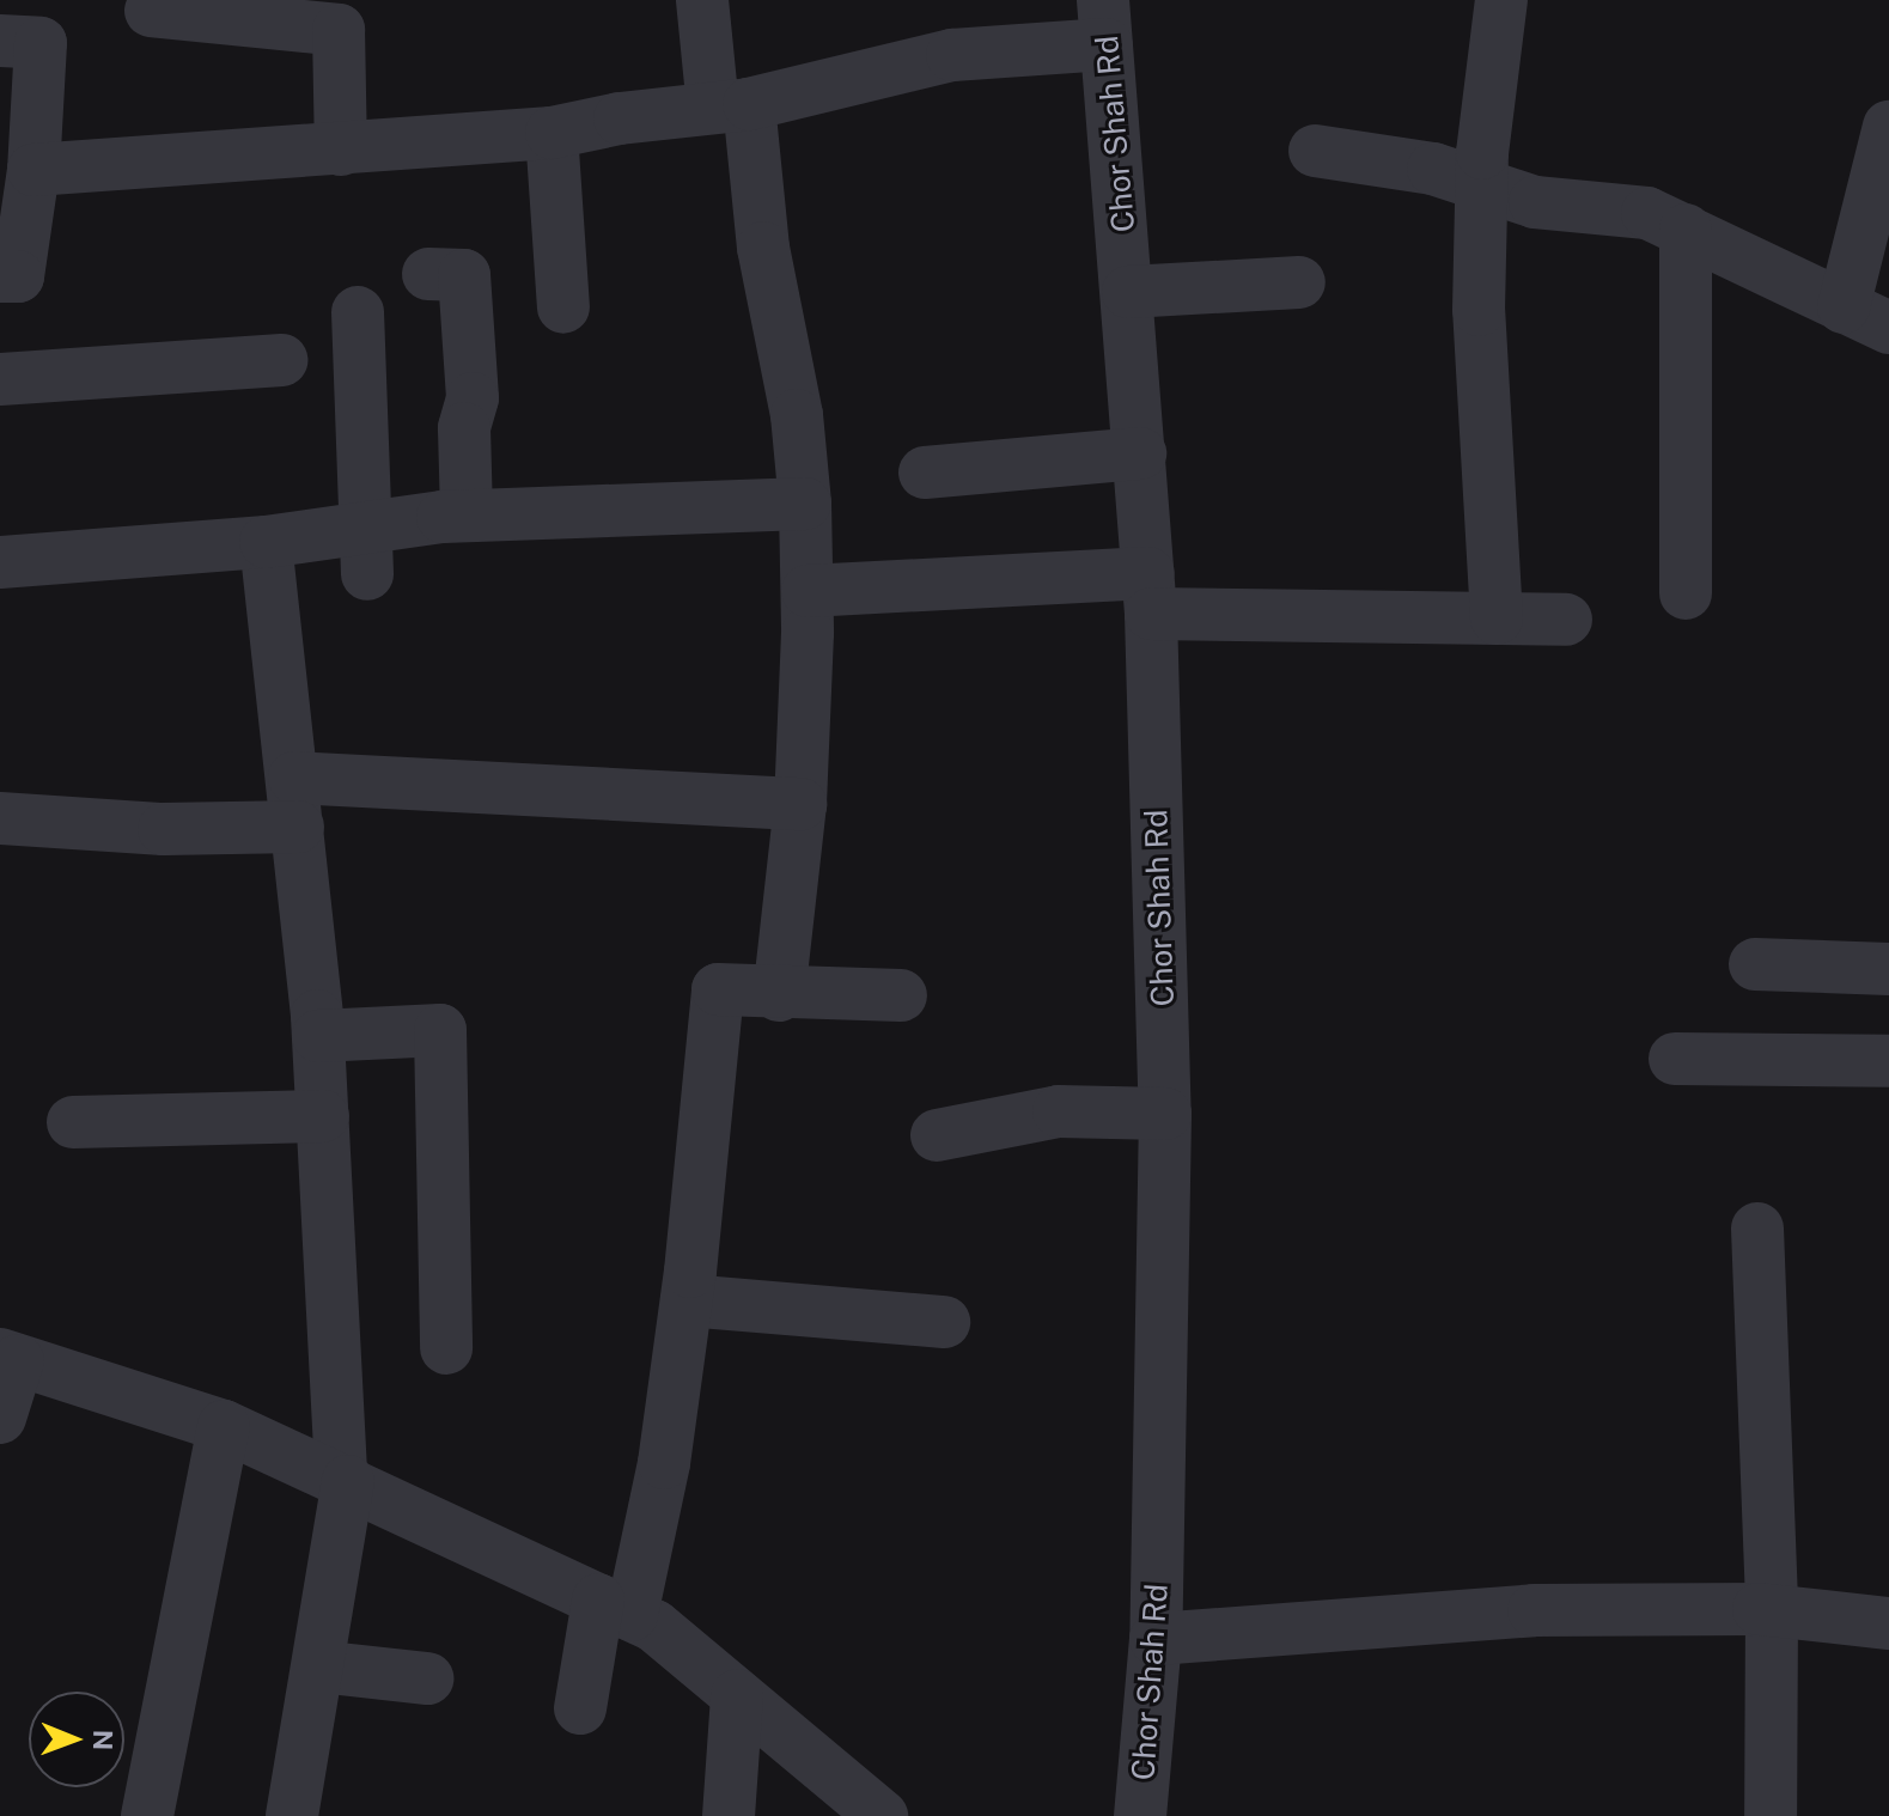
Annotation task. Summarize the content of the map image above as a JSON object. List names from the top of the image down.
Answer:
{
  "streets": {
    "street": ["Chor Shah Rd"]
  },
  "north": "right"
}
